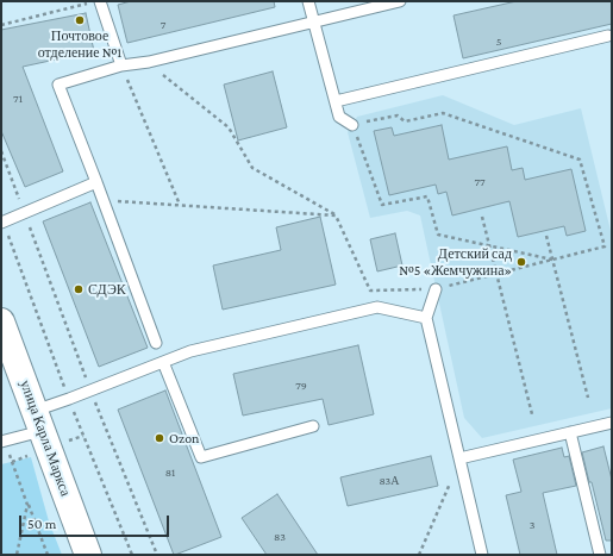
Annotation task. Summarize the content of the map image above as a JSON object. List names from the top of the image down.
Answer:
{
  "streets": {
    "street": ["улица Карла Маркса"]
  },
  "places": [
    "Почтовое отделение №1",
    "Детский сад №5 «Жемчужина»",
    "СДЭК",
    "Ozon"
  ],
  "house_numbers": [
    "7",
    "5",
    "71",
    "77",
    "79",
    "81",
    "83А",
    "3",
    "83"
  ],
  "scale_bar": "50 m"
}
